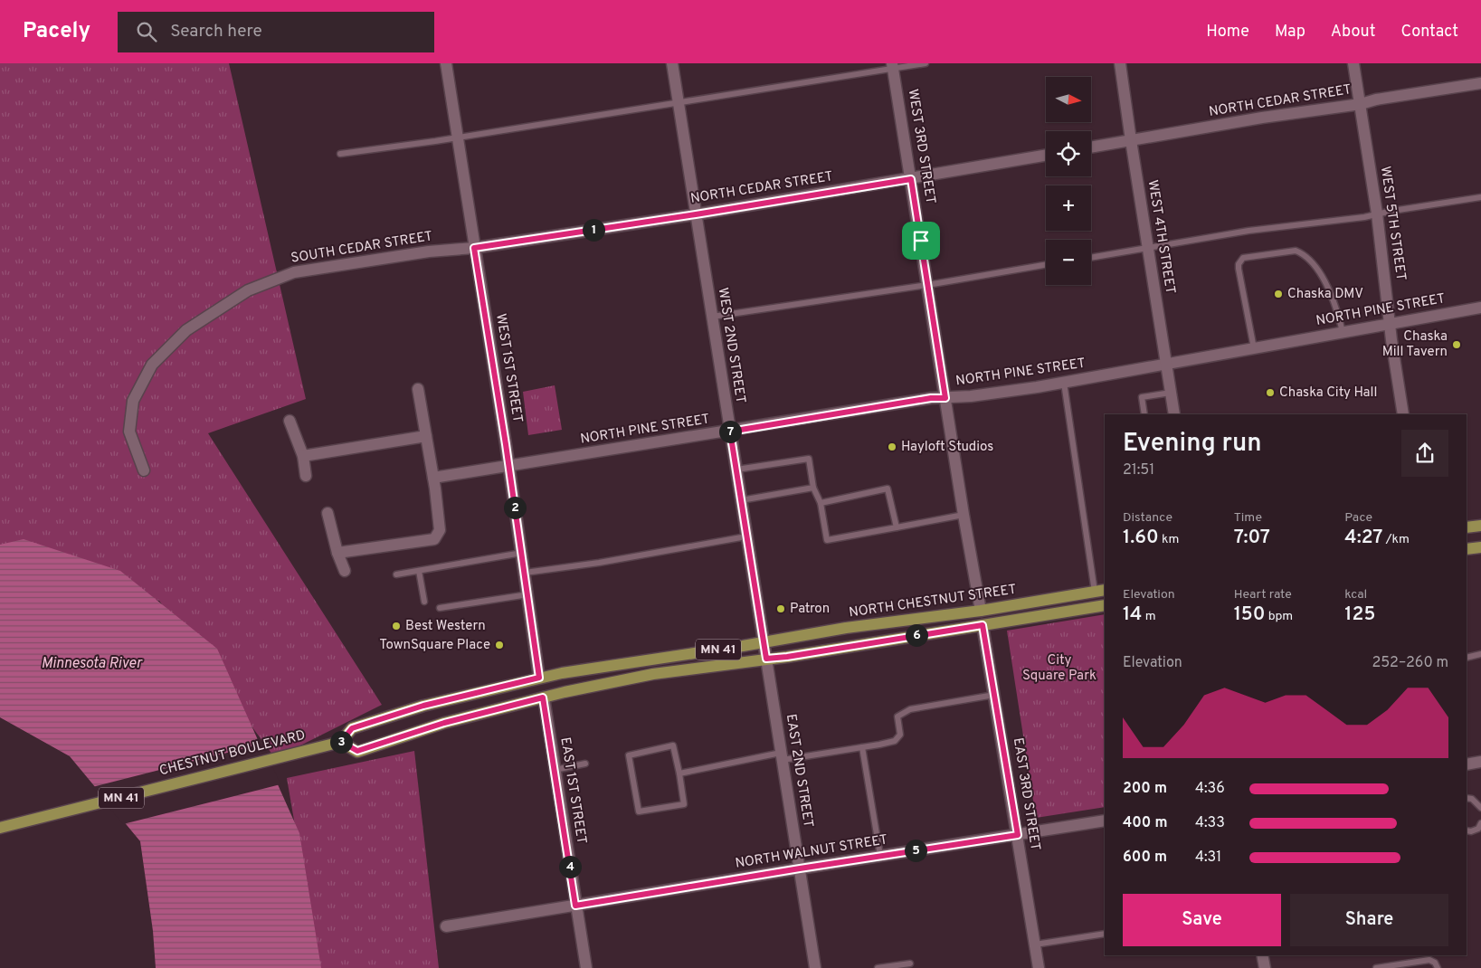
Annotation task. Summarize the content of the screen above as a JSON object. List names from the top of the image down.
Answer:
{
  "streets": {
    "main road": ["NORTH CHESTNUT STREET", "MN 41", "CHESTNUT BOULEVARD"],
    "street": [
      "NORTH CEDAR STREET",
      "WEST 3RD STREET",
      "WEST 5TH STREET",
      "WEST 4TH STREET",
      "SOUTH CEDAR STREET",
      "NORTH PINE STREET",
      "WEST 2ND STREET",
      "WEST 1ST STREET",
      "EAST 2ND STREET",
      "EAST 1ST STREET",
      "EAST 3RD STREET",
      "NORTH WALNUT STREET"
    ]
  },
  "crossings": [
    ["NORTH CEDAR STREET", "WEST 3RD STREET"],
    ["NORTH CEDAR STREET", "WEST 5TH STREET"],
    ["NORTH CEDAR STREET", "WEST 4TH STREET"],
    ["NORTH CEDAR STREET", "SOUTH CEDAR STREET"],
    ["NORTH CEDAR STREET", "WEST 2ND STREET"],
    ["NORTH CEDAR STREET", "WEST 1ST STREET"],
    ["WEST 3RD STREET", "NORTH PINE STREET"],
    ["WEST 3RD STREET", "NORTH CHESTNUT STREET"],
    ["WEST 5TH STREET", "NORTH PINE STREET"],
    ["WEST 4TH STREET", "NORTH PINE STREET"],
    ["SOUTH CEDAR STREET", "WEST 1ST STREET"],
    ["NORTH PINE STREET", "WEST 2ND STREET"],
    ["NORTH PINE STREET", "WEST 1ST STREET"],
    ["WEST 2ND STREET", "NORTH CHESTNUT STREET"],
    ["WEST 2ND STREET", "MN 41"],
    ["WEST 2ND STREET", "EAST 2ND STREET"],
    ["WEST 1ST STREET", "NORTH CHESTNUT STREET"],
    ["NORTH CHESTNUT STREET", "MN 41"],
    ["NORTH CHESTNUT STREET", "CHESTNUT BOULEVARD"],
    ["MN 41", "CHESTNUT BOULEVARD"],
    ["MN 41", "EAST 2ND STREET"],
    ["MN 41", "EAST 1ST STREET"],
    ["MN 41", "EAST 3RD STREET"],
    ["EAST 2ND STREET", "NORTH WALNUT STREET"],
    ["EAST 1ST STREET", "NORTH WALNUT STREET"],
    ["EAST 3RD STREET", "NORTH WALNUT STREET"]
  ],
  "water": ["Minnesota River"],
  "parks": ["City Square Park"],
  "places": [
    "Chaska DMV",
    "Chaska Mill Tavern",
    "Chaska City Hall",
    "Hayloft Studios",
    "Patron",
    "Best Western",
    "TownSquare Place"
  ],
  "north": "right",
  "page": {
    "header": "Pacely",
    "search": "Search here",
    "nav": [
      "Home",
      "Map",
      "About",
      "Contact"
    ],
    "map_buttons": ["+", "−"],
    "pins": [
      "1",
      "7",
      "2",
      "6",
      "3",
      "5",
      "4"
    ],
    "heading": ["Evening run", "21:51"],
    "stats": [
      ["Distance", "1.60 km"],
      ["Time", "7:07"],
      ["Pace", "4:27 /km"],
      ["Elevation", "14 m"],
      ["Heart rate", "150 bpm"],
      ["kcal", "125"]
    ],
    "chart": ["Elevation", "252–260 m"],
    "list": [
      {
        "name": "200 m",
        "note": "4:36"
      },
      {
        "name": "400 m",
        "note": "4:33"
      },
      {
        "name": "600 m",
        "note": "4:31"
      }
    ],
    "buttons": ["Save", "Share"]
  }
}
